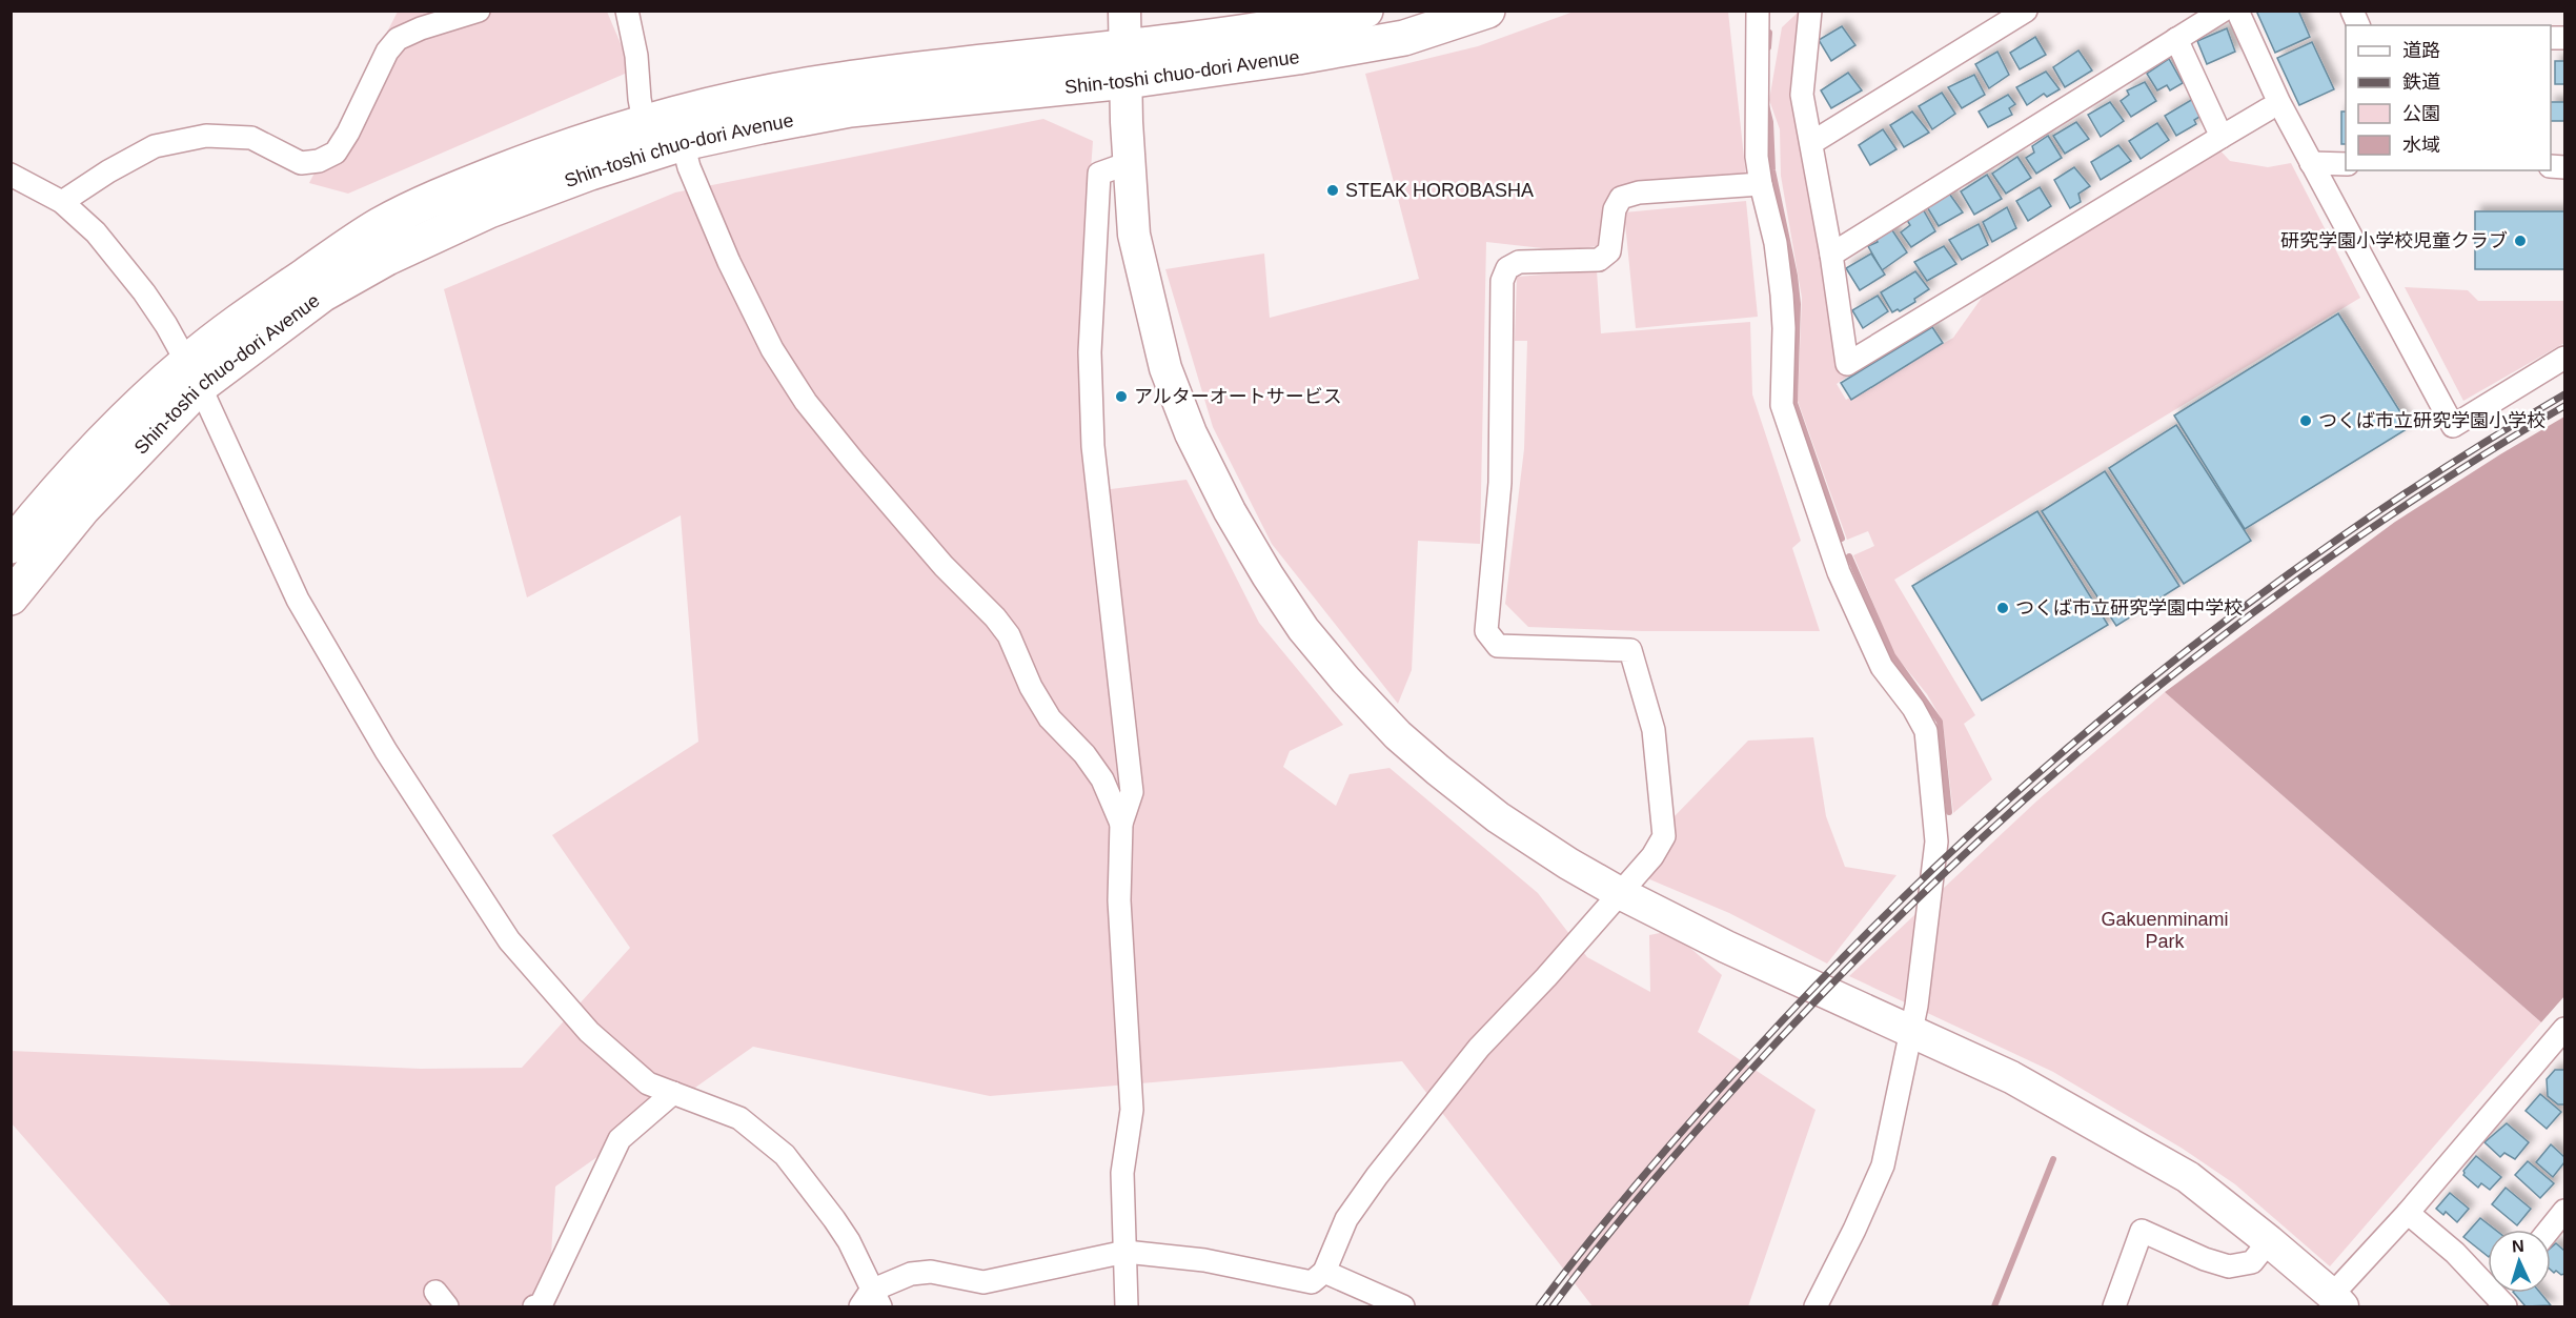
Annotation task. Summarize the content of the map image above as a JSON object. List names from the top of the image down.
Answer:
{
  "streets": {
    "main road": ["Shin-toshi chuo-dori Avenue"]
  },
  "parks": ["Gakuenminami Park"],
  "places": [
    "STEAK HOROBASHA",
    "研究学園小学校児童クラブ",
    "アルターオートサービス",
    "つくば市立研究学園小学校",
    "つくば市立研究学園中学校"
  ],
  "legend": [
    "道路",
    "鉄道",
    "公園",
    "水域"
  ],
  "north": "top"
}
